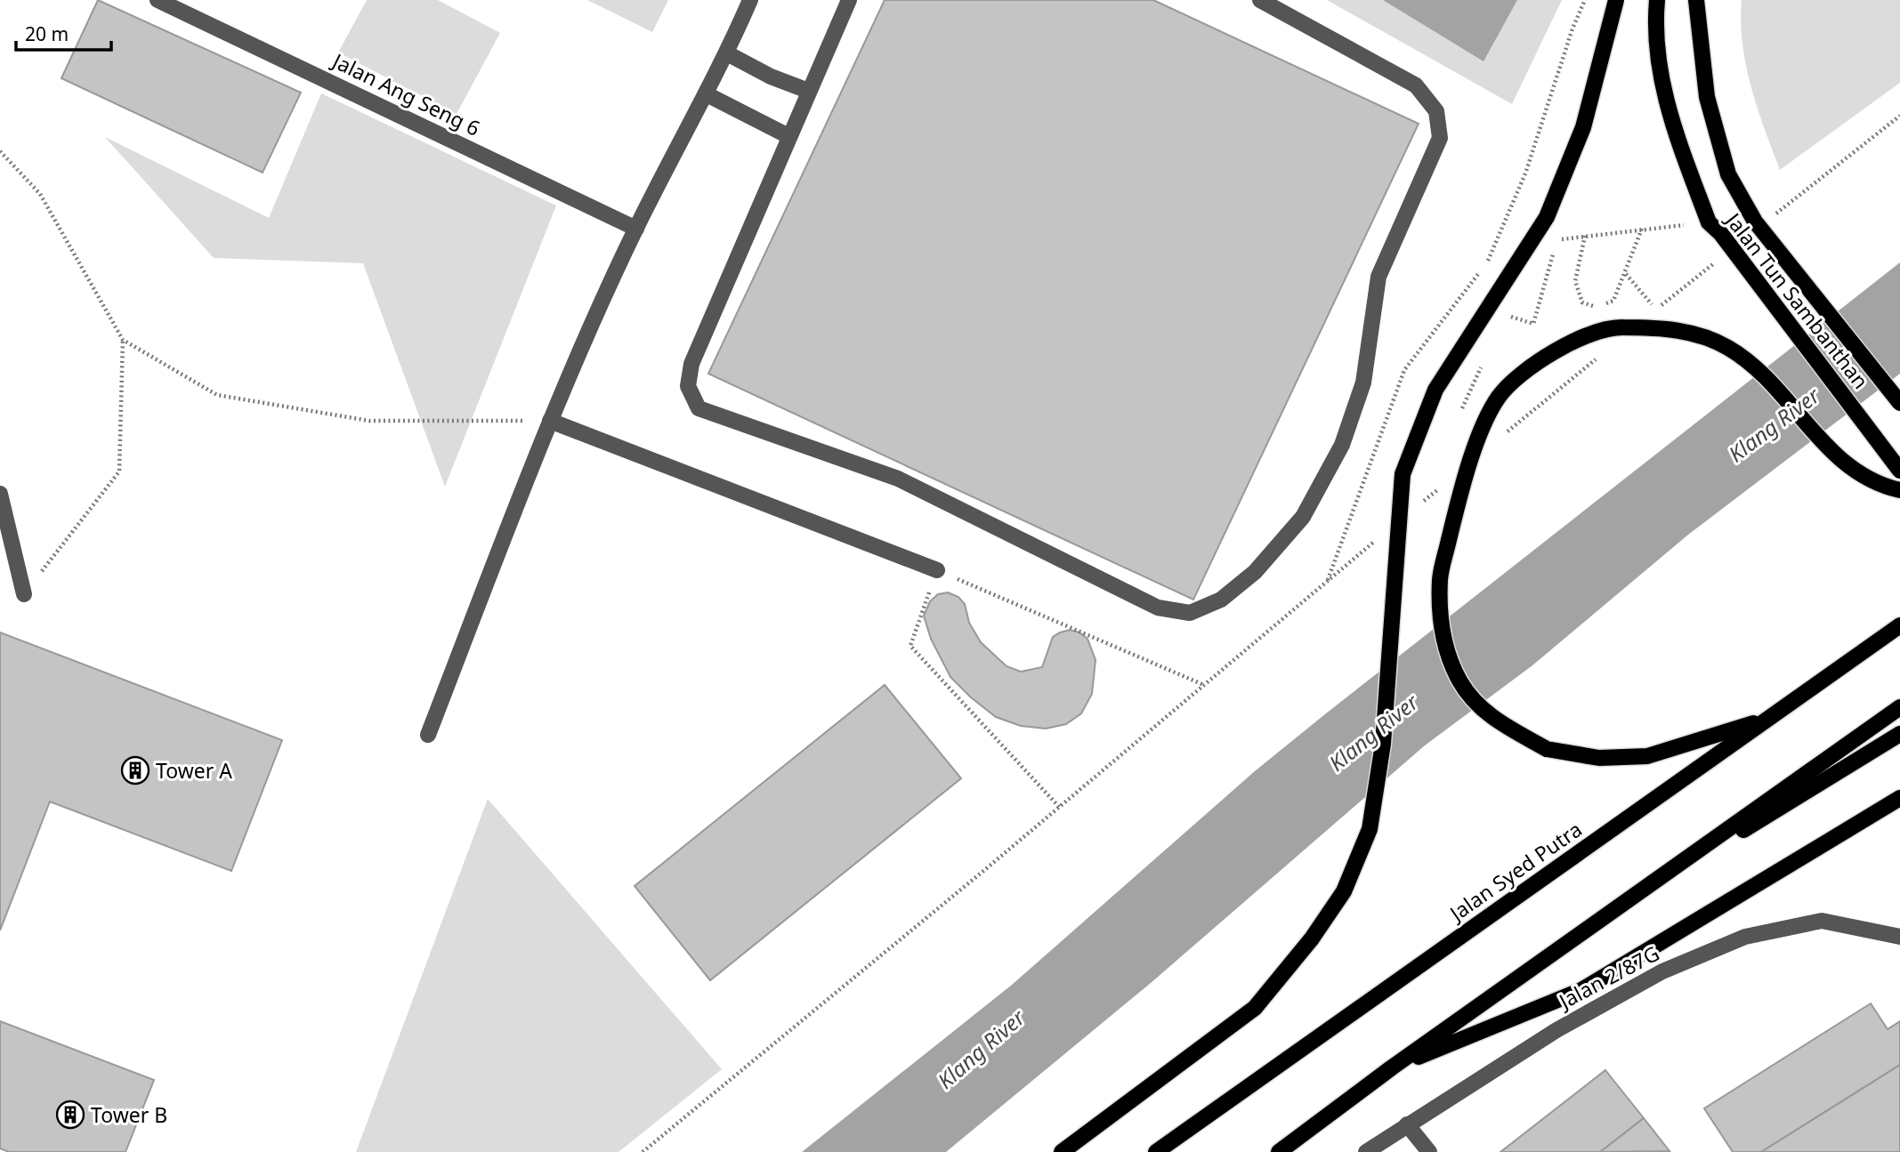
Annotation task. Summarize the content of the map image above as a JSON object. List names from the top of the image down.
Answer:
{
  "streets": {
    "main road": ["Jalan Tun Sambanthan", "Jalan Syed Putra"],
    "street": ["Jalan Ang Seng 6", "Jalan 2/87G"]
  },
  "water": ["Klang River"],
  "places": {
    "building": ["Tower A", "Tower B"]
  },
  "scale_bar": "20 m"
}
